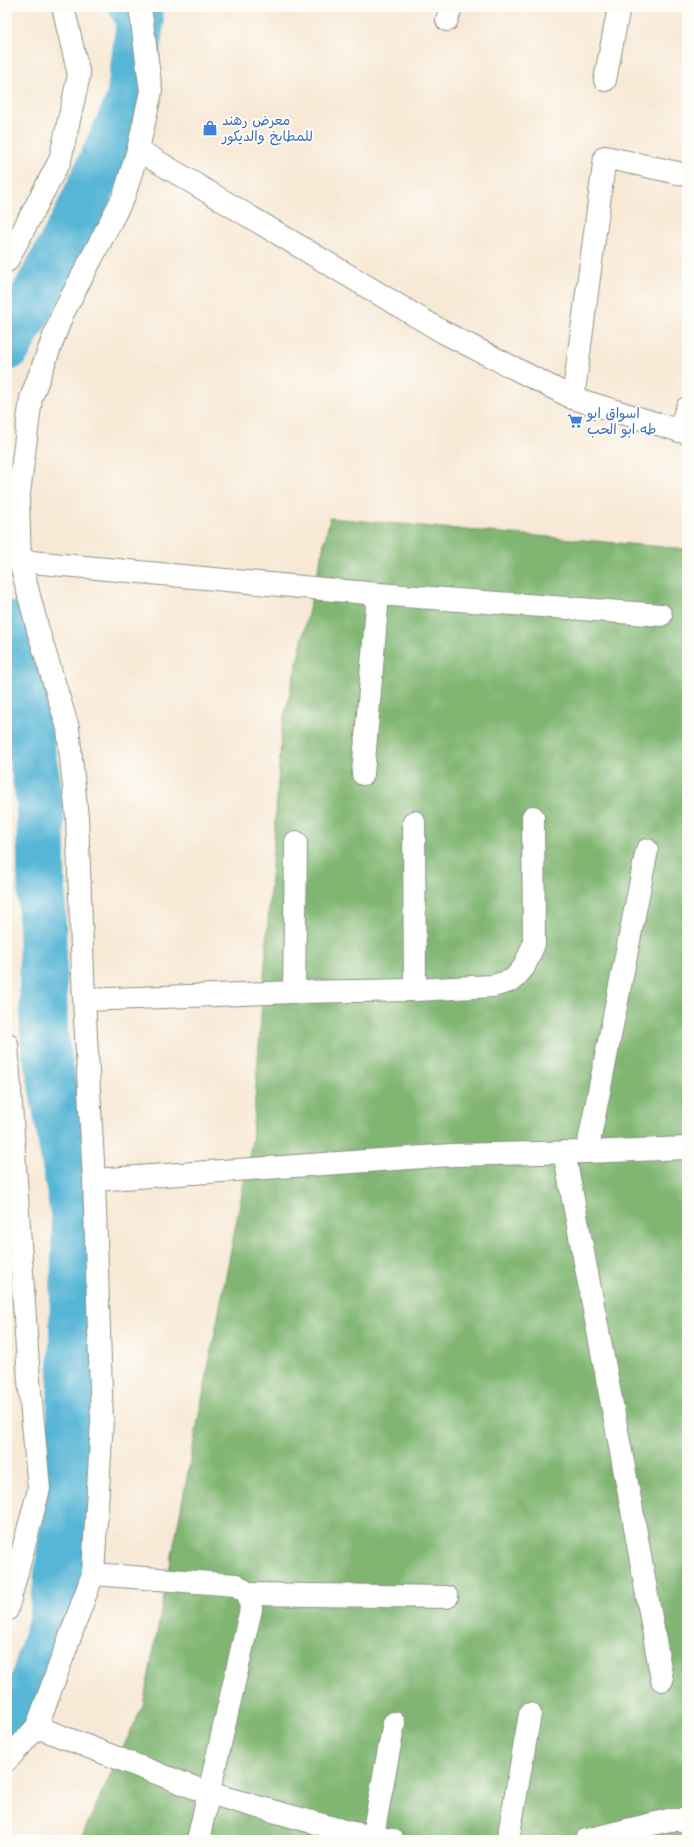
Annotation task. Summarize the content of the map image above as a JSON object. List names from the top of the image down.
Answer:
{
  "places": {
    "shop": ["معرض رهند للمطابخ والديكور"],
    "supermarket": ["اسواق ابو طه ابو الحب"]
  }
}
